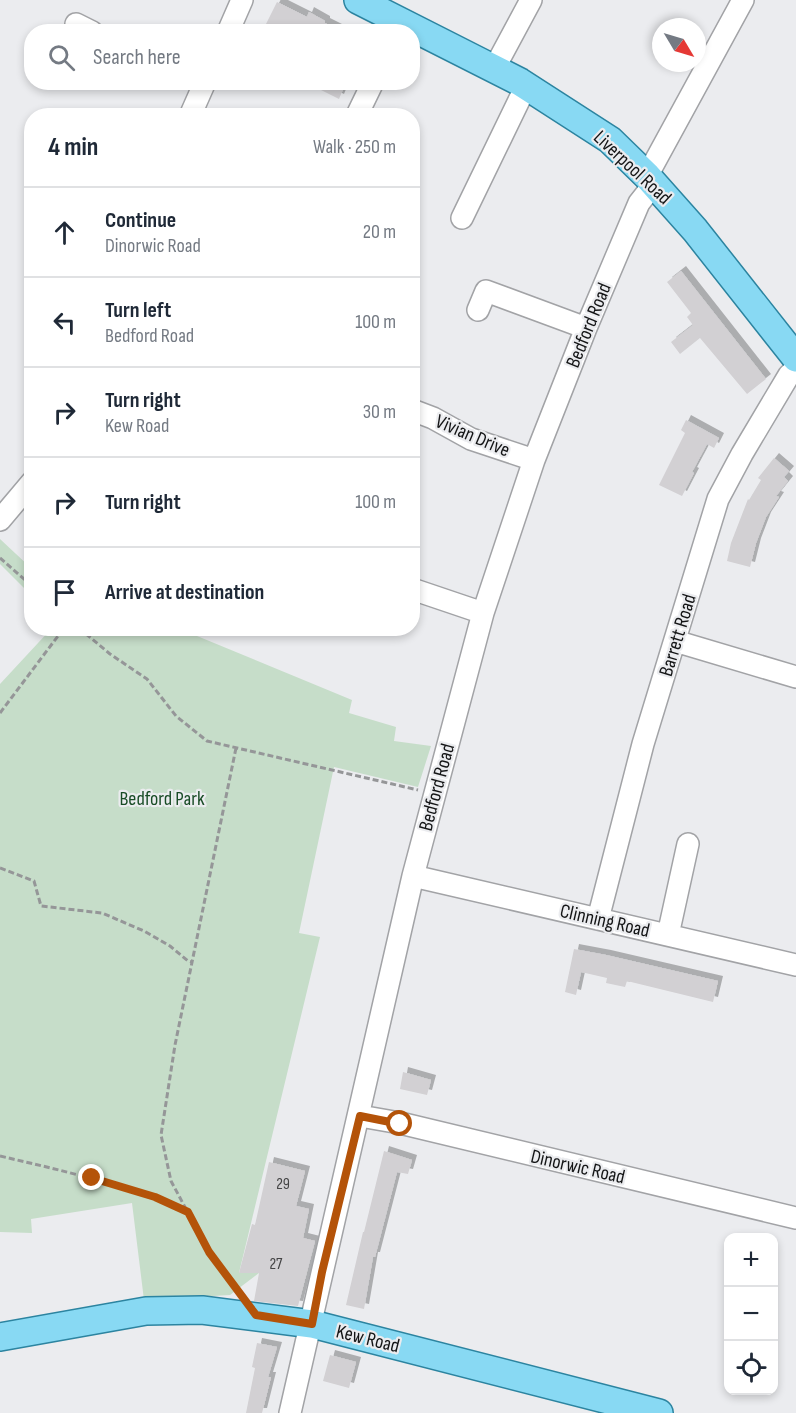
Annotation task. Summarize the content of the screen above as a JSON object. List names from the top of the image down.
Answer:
{
  "streets": {
    "main road": ["Liverpool Road", "Kew Road"],
    "street": [
      "Bedford Road",
      "Vivian Drive",
      "Barrett Road",
      "Clinning Road",
      "Dinorwic Road"
    ]
  },
  "crossings": [
    ["Liverpool Road", "Bedford Road"],
    ["Bedford Road", "Vivian Drive"],
    ["Bedford Road", "Clinning Road"],
    ["Bedford Road", "Dinorwic Road"],
    ["Bedford Road", "Kew Road"],
    ["Barrett Road", "Clinning Road"]
  ],
  "parks": ["Bedford Park"],
  "house_numbers": ["29", "27"],
  "north": "bottom right",
  "page": {
    "search": "Search here",
    "heading": ["4 min", "Walk · 250 m"],
    "list": [
      ["Continue", "Dinorwic Road", "20 m"],
      ["Turn left", "Bedford Road", "100 m"],
      ["Turn right", "Kew Road", "30 m"],
      ["Turn right", "100 m"],
      "Arrive at destination"
    ],
    "map_buttons": ["+", "−"]
  }
}
